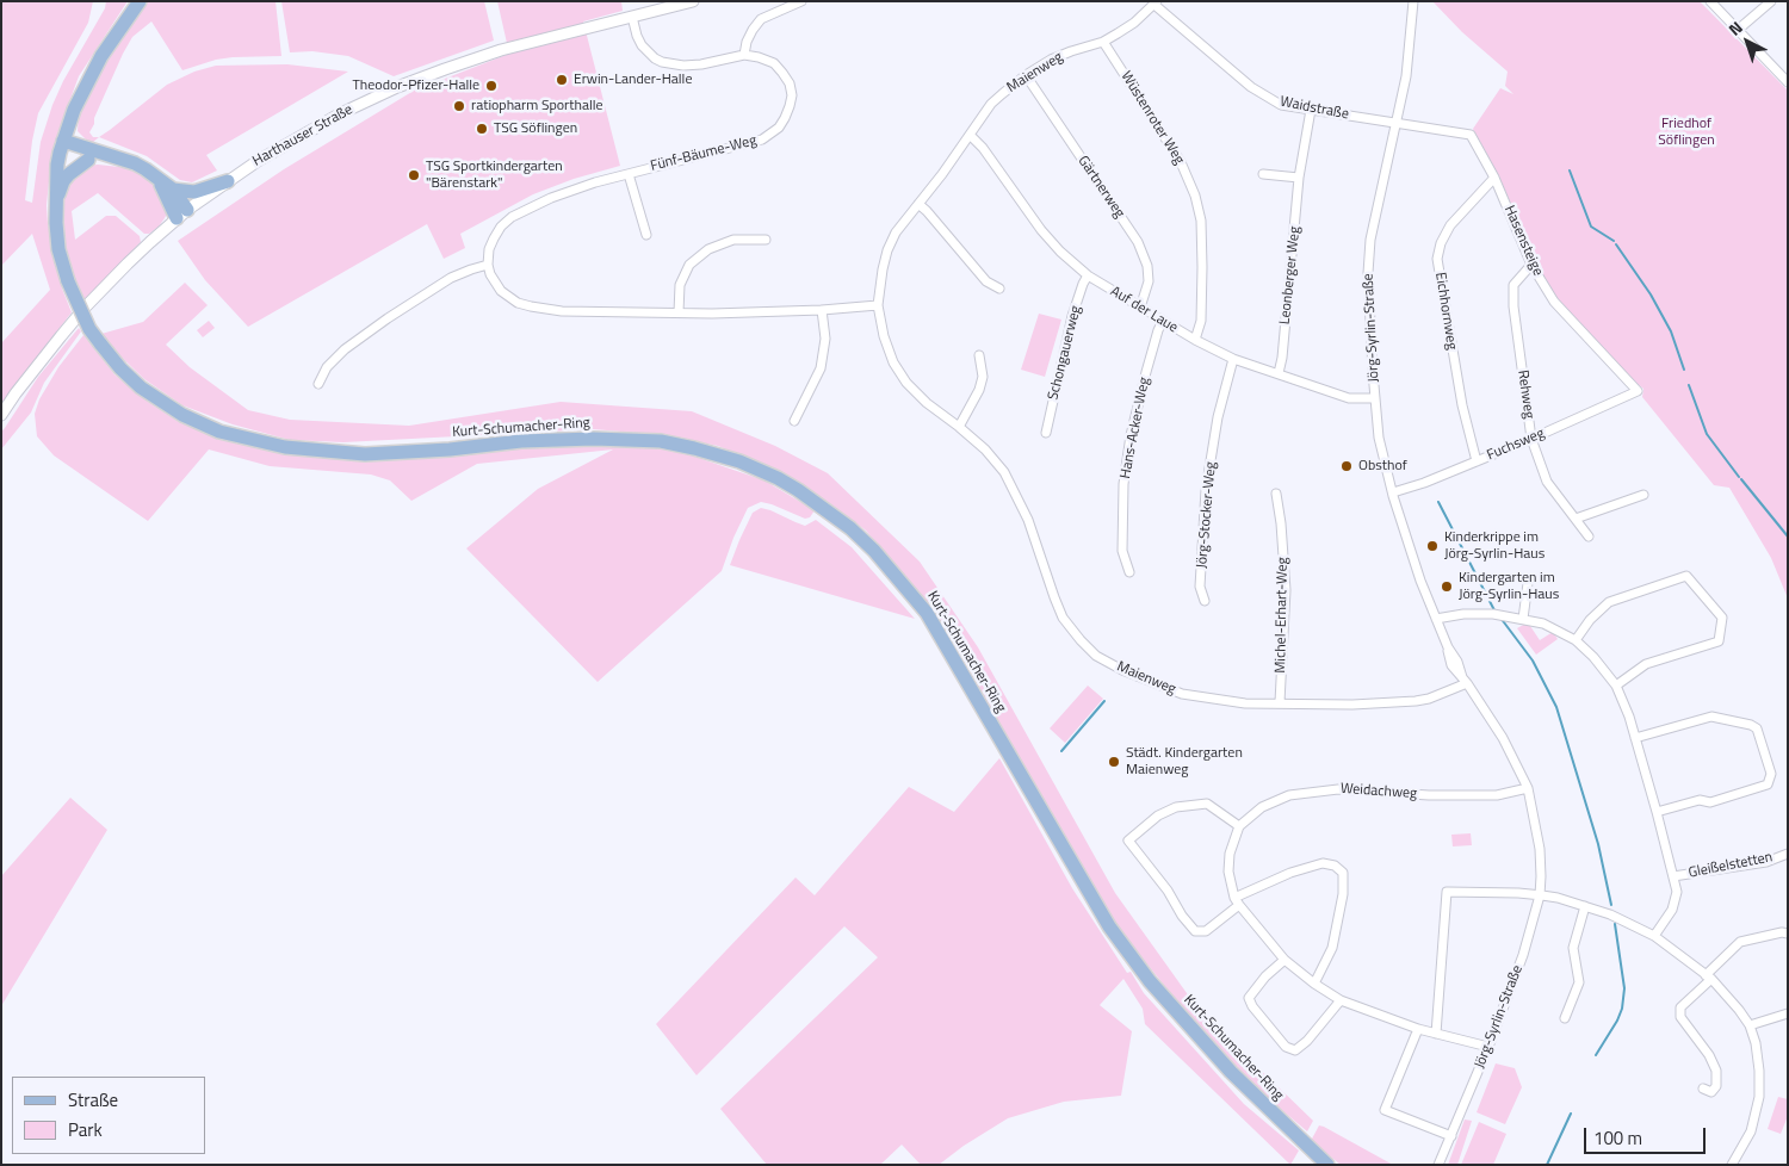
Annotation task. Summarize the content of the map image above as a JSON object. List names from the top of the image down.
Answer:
{
  "streets": {
    "main road": ["Kurt-Schumacher-Ring"],
    "street": [
      "Maienweg",
      "Waidstraße",
      "Wüstenroter Weg",
      "Harthauser Straße",
      "Fünf-Bäume-Weg",
      "Gärtnerweg",
      "Hasensteige",
      "Leonberger Weg",
      "Auf der Laue",
      "Eichhornweg",
      "Jörg-Syrlin-Straße",
      "Schongauerweg",
      "Rehweg",
      "Hans-Acker-Weg",
      "Fuchsweg",
      "Jörg-Stocker-Weg",
      "Michel-Erhart-Weg",
      "Weidachweg",
      "Gleißelstetten"
    ]
  },
  "crossings": [
    ["Maienweg", "Waidstraße"],
    ["Maienweg", "Wüstenroter Weg"],
    ["Maienweg", "Gärtnerweg"],
    ["Maienweg", "Auf der Laue"],
    ["Maienweg", "Jörg-Syrlin-Straße"],
    ["Maienweg", "Michel-Erhart-Weg"],
    ["Waidstraße", "Hasensteige"],
    ["Waidstraße", "Leonberger Weg"],
    ["Waidstraße", "Jörg-Syrlin-Straße"],
    ["Wüstenroter Weg", "Auf der Laue"],
    ["Harthauser Straße", "Fünf-Bäume-Weg"],
    ["Gärtnerweg", "Auf der Laue"],
    ["Hasensteige", "Eichhornweg"],
    ["Hasensteige", "Rehweg"],
    ["Hasensteige", "Fuchsweg"],
    ["Leonberger Weg", "Auf der Laue"],
    ["Auf der Laue", "Jörg-Syrlin-Straße"],
    ["Auf der Laue", "Schongauerweg"],
    ["Auf der Laue", "Hans-Acker-Weg"],
    ["Auf der Laue", "Jörg-Stocker-Weg"],
    ["Eichhornweg", "Fuchsweg"],
    ["Jörg-Syrlin-Straße", "Fuchsweg"],
    ["Jörg-Syrlin-Straße", "Weidachweg"],
    ["Jörg-Syrlin-Straße", "Gleißelstetten"],
    ["Rehweg", "Fuchsweg"]
  ],
  "parks": ["Friedhof Söflingen"],
  "places": [
    "Erwin-Lander-Halle",
    "Theodor-Pfizer-Halle",
    "ratiopharm Sporthalle",
    "TSG Söflingen",
    "TSG Sportkindergarten \"Bärenstark\"",
    "Obsthof",
    "Kinderkrippe im Jörg-Syrlin-Haus",
    "Kindergarten im Jörg-Syrlin-Haus",
    "Städt. Kindergarten Maienweg"
  ],
  "legend": ["Straße", "Park"],
  "scale_bar": "100 m",
  "north": "top left"
}
